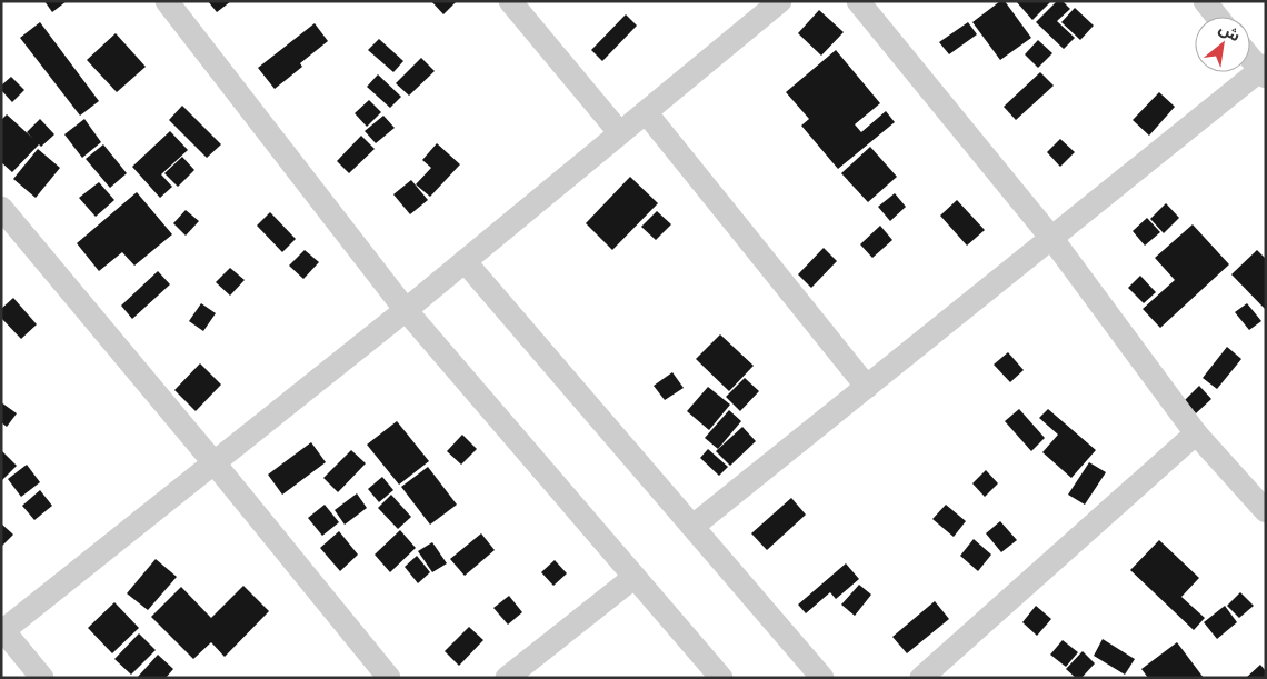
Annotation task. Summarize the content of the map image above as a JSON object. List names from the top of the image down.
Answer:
{
  "north": "top right"
}
